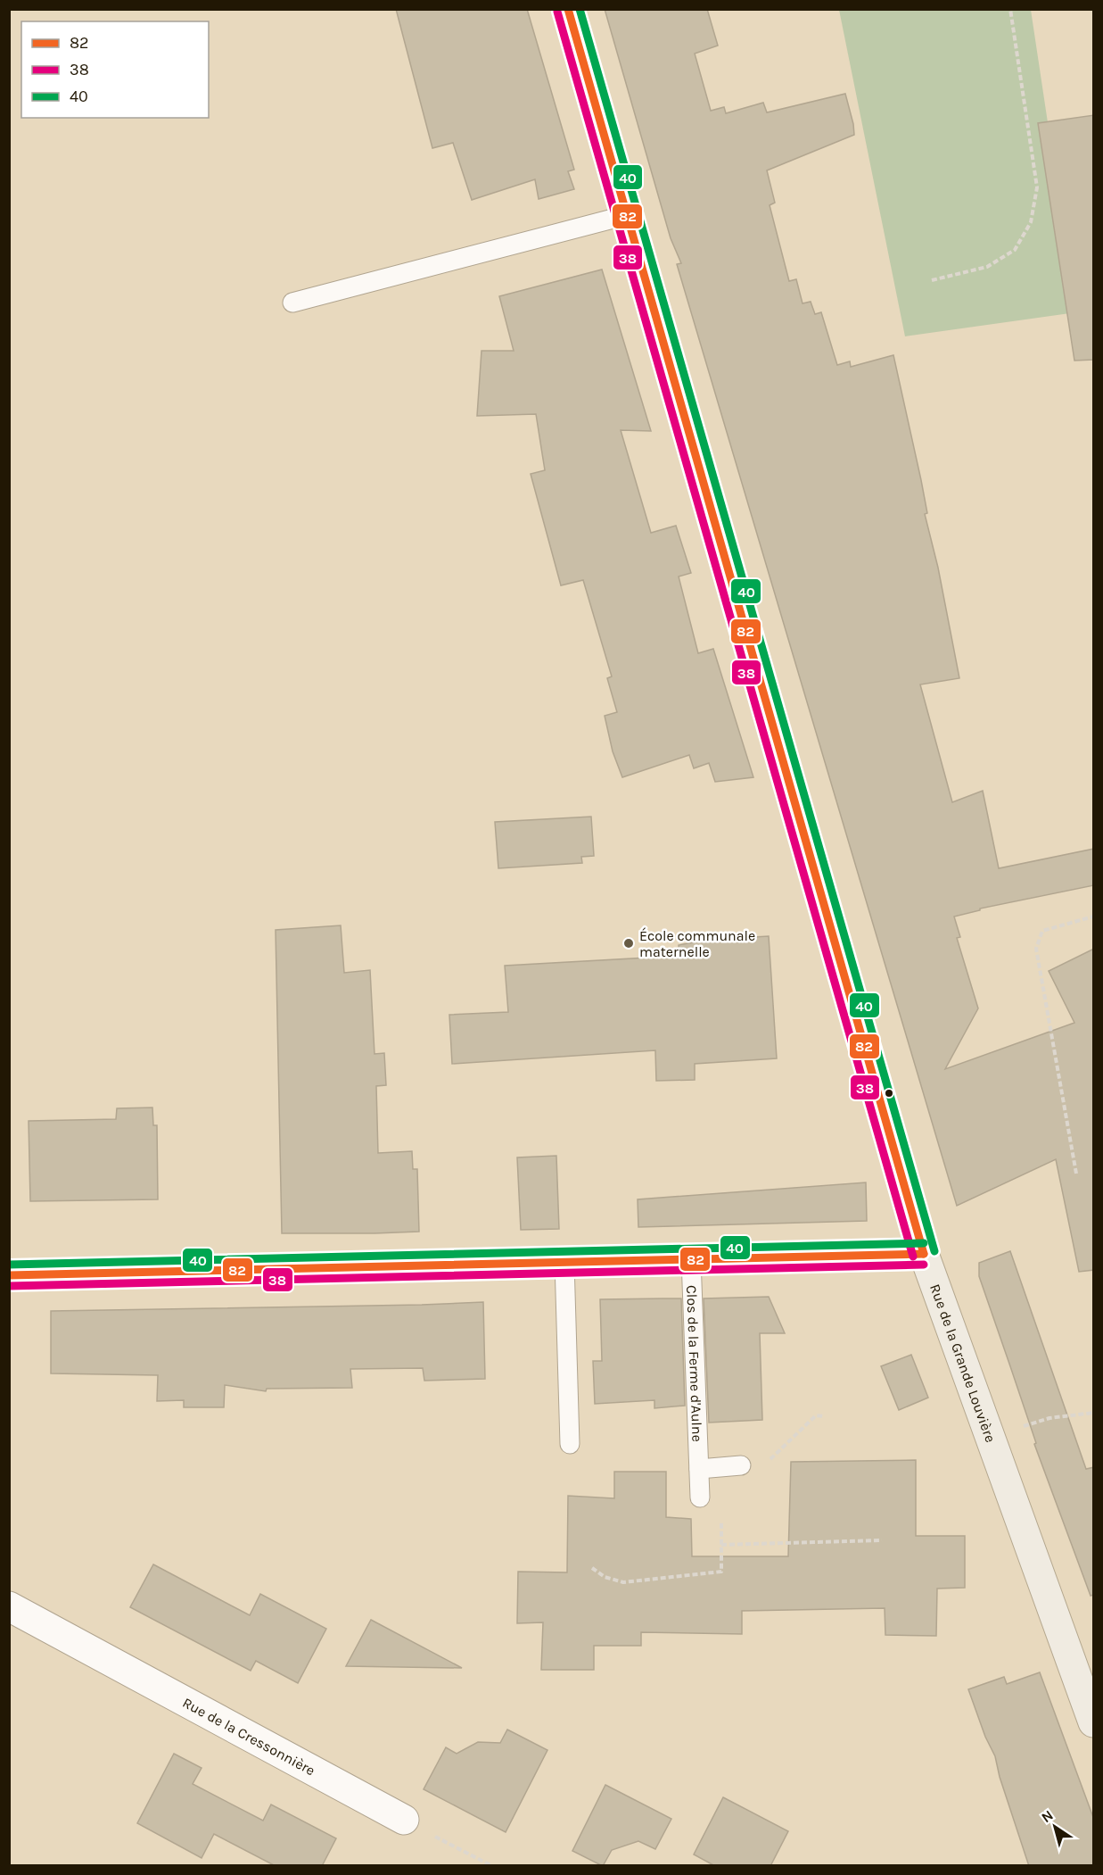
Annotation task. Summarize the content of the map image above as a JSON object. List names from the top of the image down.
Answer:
{
  "streets": {
    "main road": ["Rue de la Grande Louvière"],
    "street": ["Rue de la Cressonnière"],
    "lane": ["Clos de la Ferme d'Aulne"]
  },
  "places": ["École communale maternelle"],
  "lines": ["transit line 82", "transit line 40", "transit line 38"],
  "legend": ["82", "38", "40"],
  "north": "top left"
}
